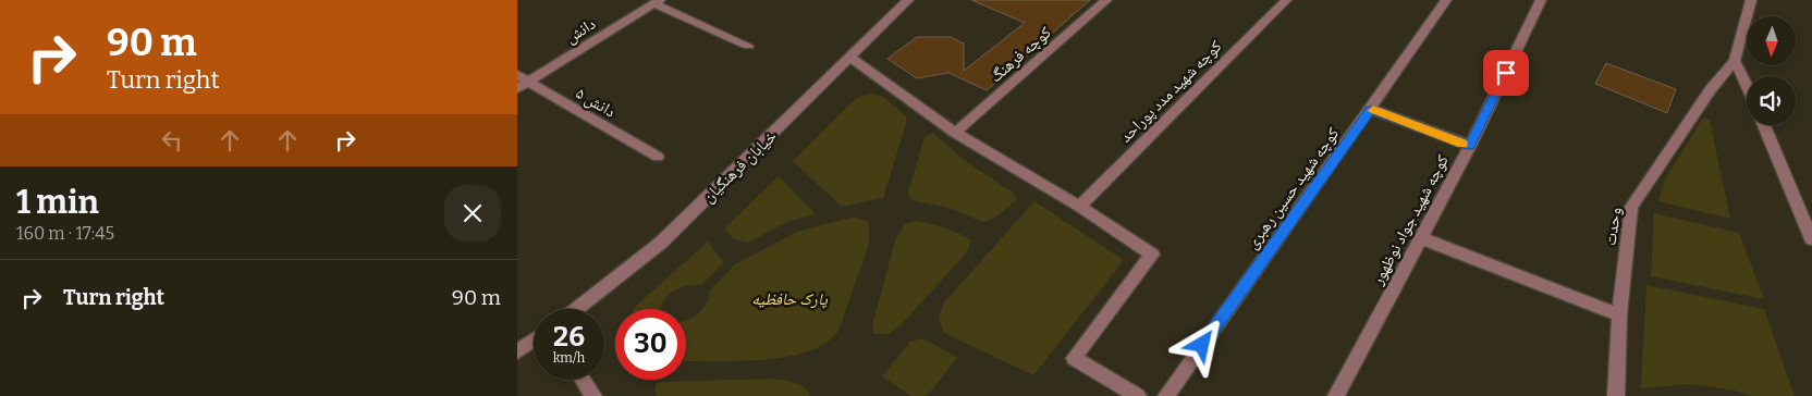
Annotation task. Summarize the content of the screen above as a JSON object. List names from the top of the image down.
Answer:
{
  "streets": {
    "street": [
      "دانش",
      "کوچه فرهنگ",
      "کوچه شهید مدد پوراحد",
      "دانش ۵",
      "خیابان فرهنگیان",
      "کوچه شهید حسین رهبری",
      "کوچه شهید جواد نوظهور",
      "وحدت"
    ]
  },
  "crossings": [
    ["دانش", "دانش ۵"]
  ],
  "parks": ["پارک حافظیه"],
  "north": "bottom",
  "page": {
    "turn": ["90 m", "Turn right"],
    "heading": ["1 min", "160 m · 17:45"],
    "list": [
      {
        "name": "Turn right",
        "value": "90 m"
      }
    ],
    "speed": "26 km/h",
    "limit": "30"
  }
}
